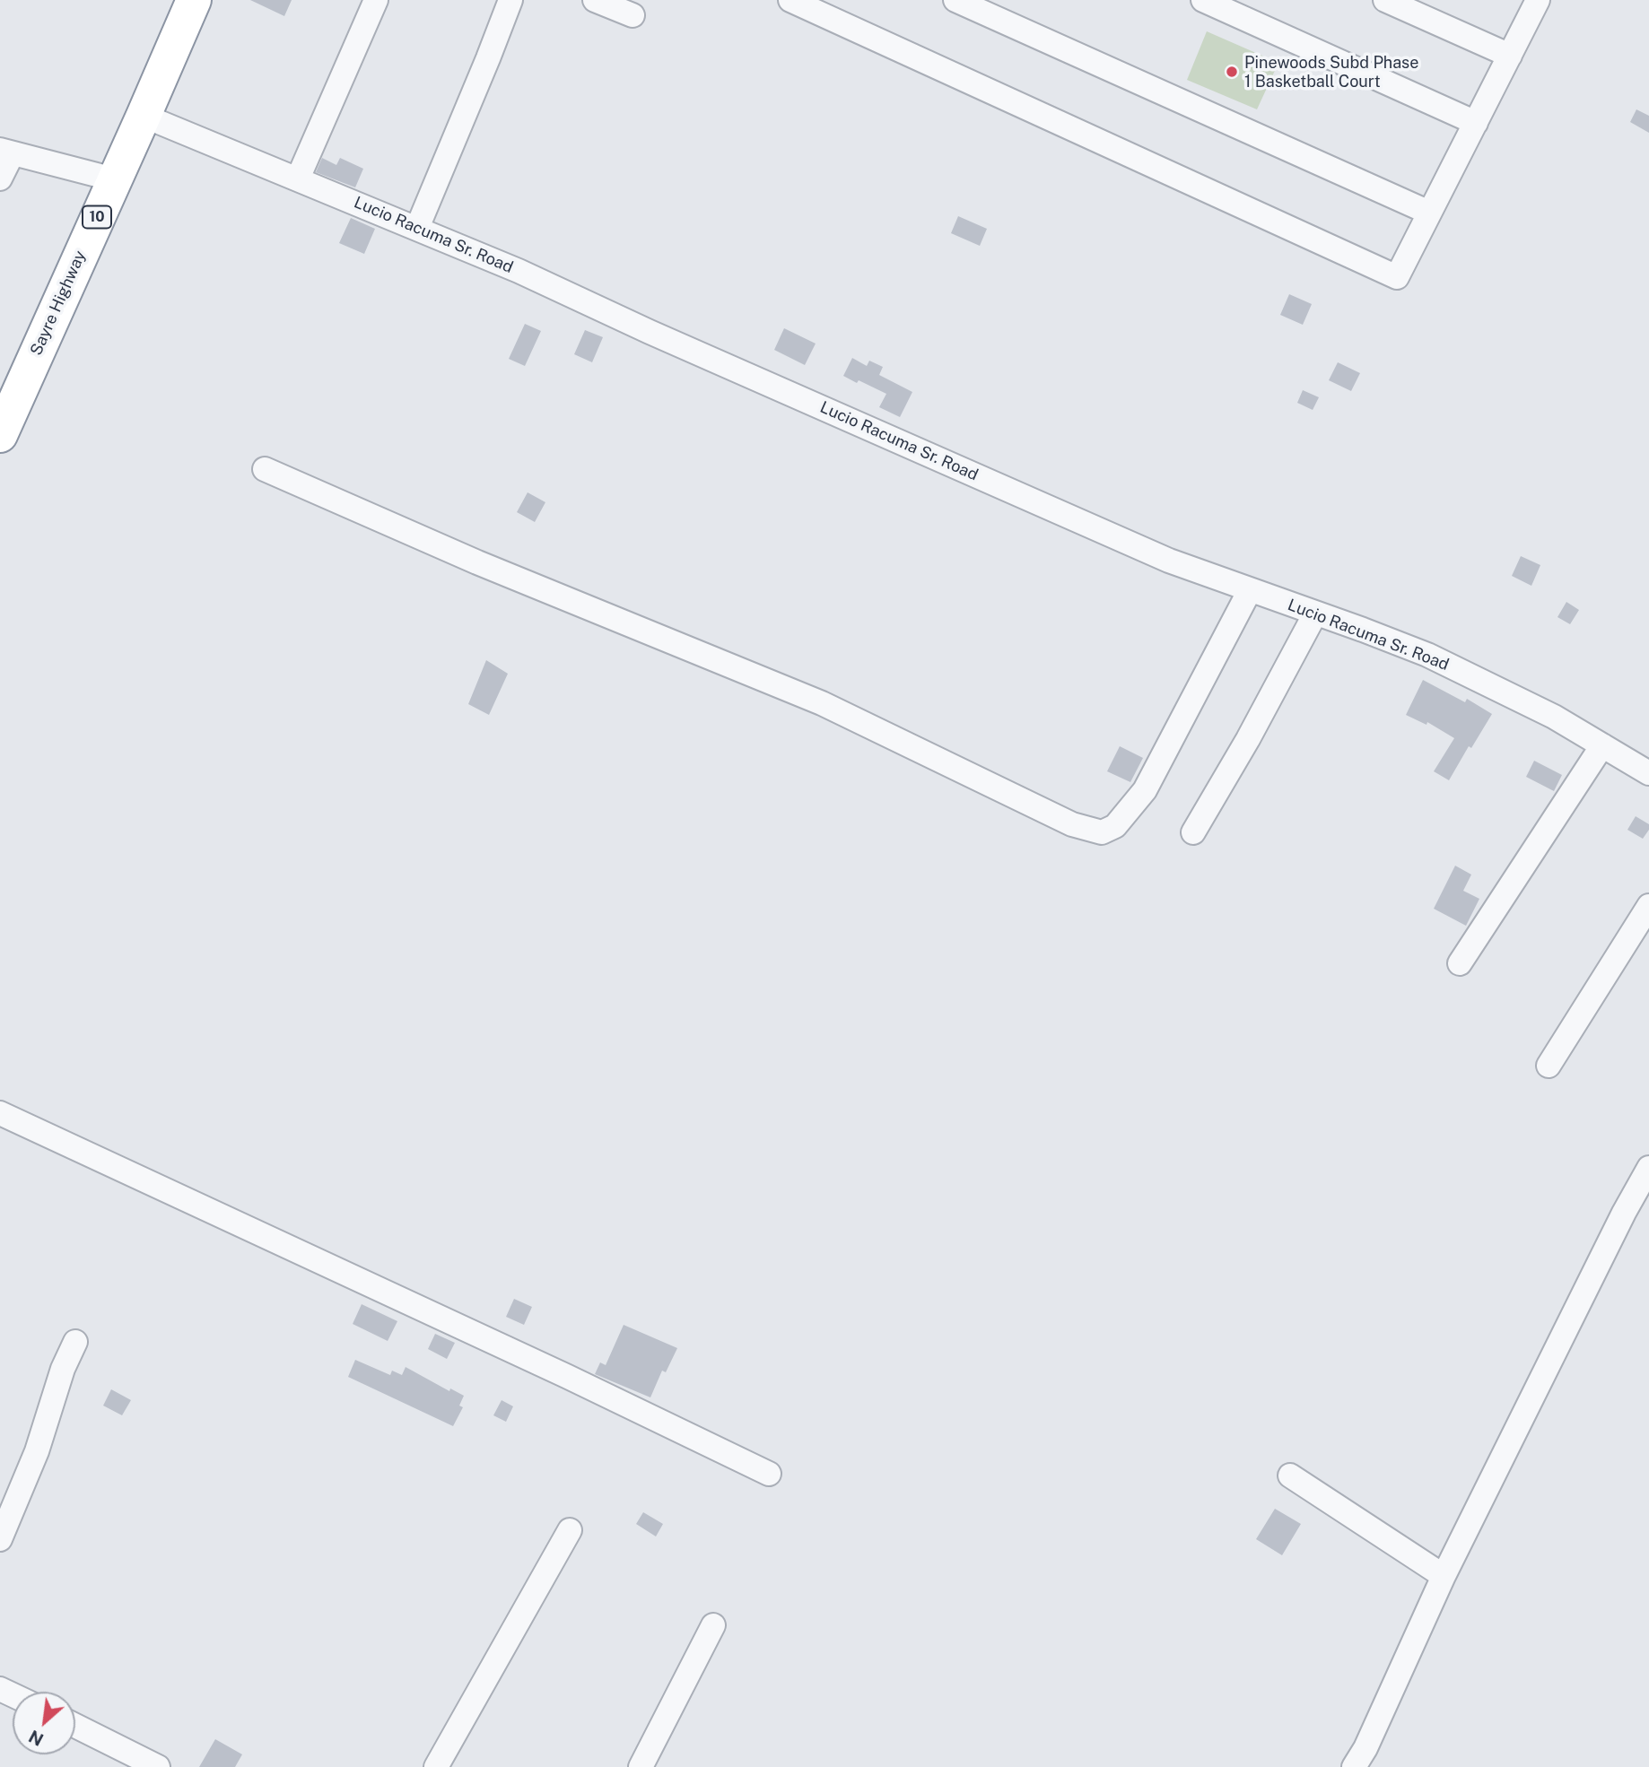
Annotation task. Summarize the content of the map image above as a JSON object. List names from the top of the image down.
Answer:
{
  "streets": {
    "highway": ["10", "Sayre Highway"],
    "street": ["Lucio Racuma Sr. Road"]
  },
  "crossings": [
    ["Lucio Racuma Sr. Road", "Sayre Highway"]
  ],
  "places": ["Pinewoods Subd Phase 1 Basketball Court"],
  "north": "bottom left"
}
